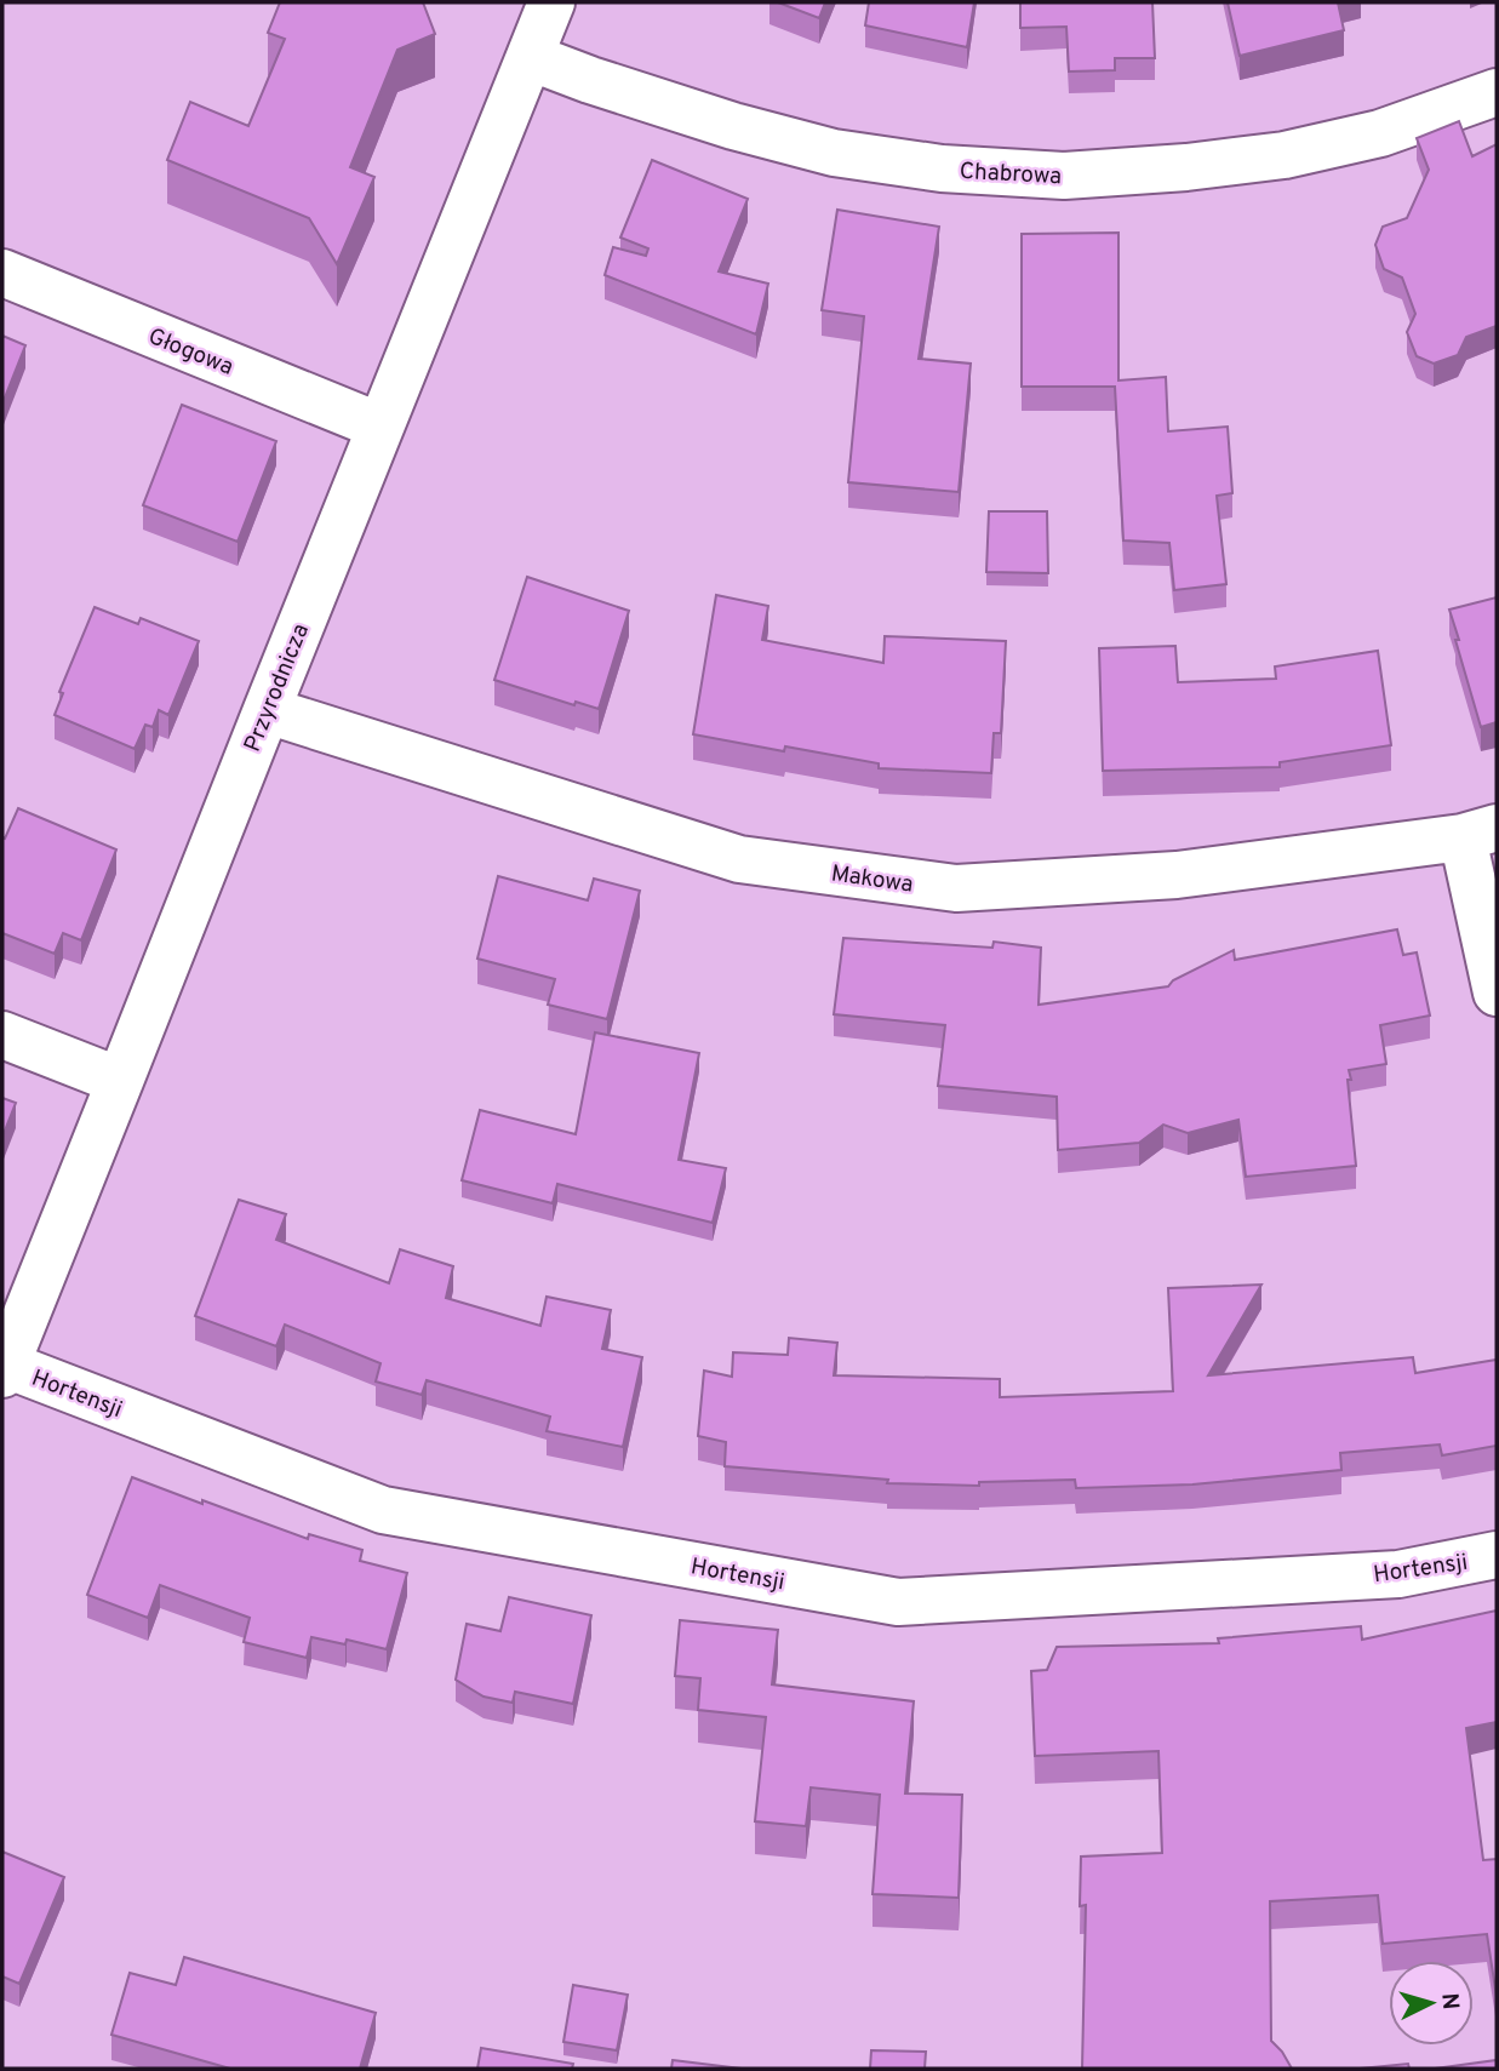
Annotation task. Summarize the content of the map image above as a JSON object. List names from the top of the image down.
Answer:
{
  "streets": {
    "street": [
      "Chabrowa",
      "Głogowa",
      "Przyrodnicza",
      "Makowa",
      "Hortensji"
    ]
  },
  "crossings": [
    ["Chabrowa", "Przyrodnicza"],
    ["Głogowa", "Przyrodnicza"],
    ["Przyrodnicza", "Makowa"],
    ["Przyrodnicza", "Hortensji"]
  ],
  "north": "right"
}
